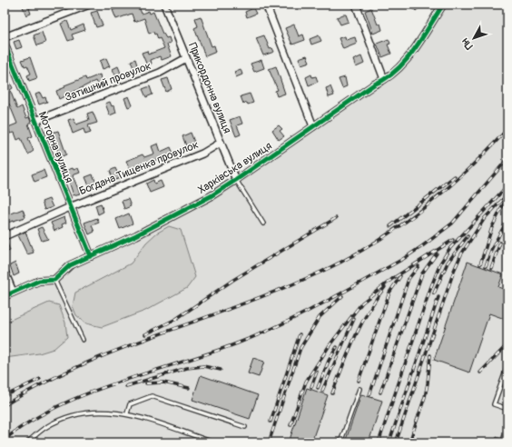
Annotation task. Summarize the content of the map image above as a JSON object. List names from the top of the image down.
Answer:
{
  "streets": {
    "street": [
      "Затишний провулок",
      "Прикордонна вулиця",
      "Моторна вулиця",
      "Богдана Тищенка провулок",
      "Харківська вулиця"
    ]
  },
  "crossings": [
    ["Затишний провулок", "Прикордонна вулиця"],
    ["Затишний провулок", "Моторна вулиця"],
    ["Прикордонна вулиця", "Богдана Тищенка провулок"],
    ["Прикордонна вулиця", "Харківська вулиця"],
    ["Моторна вулиця", "Богдана Тищенка провулок"],
    ["Моторна вулиця", "Харківська вулиця"]
  ],
  "north": "bottom left"
}
